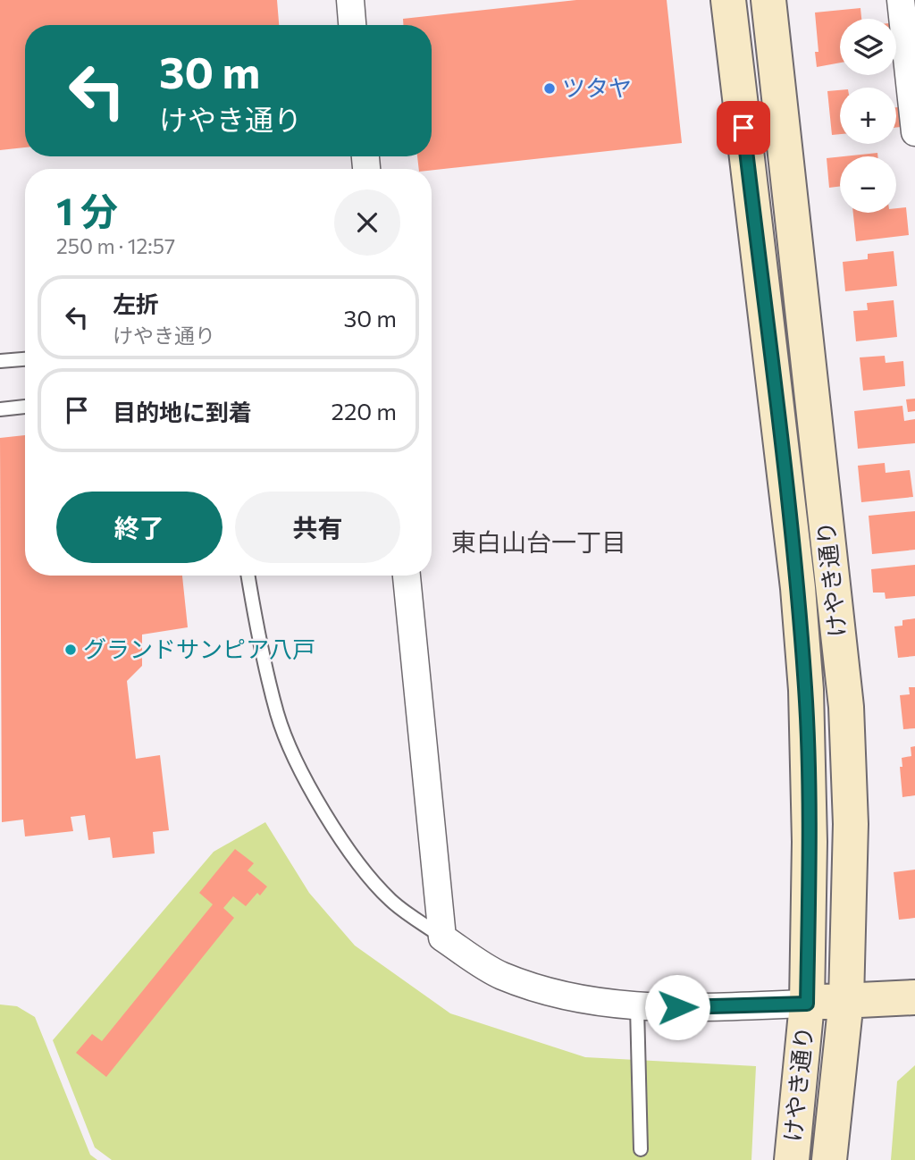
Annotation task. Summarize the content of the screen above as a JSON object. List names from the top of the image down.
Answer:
{
  "streets": {
    "street": ["けやき通り"]
  },
  "districts": ["東白山台一丁目"],
  "places": ["ツタヤ", "グランドサンピア八戸"],
  "page": {
    "map_buttons": ["+", "−"],
    "turn": ["30 m", "けやき通り"],
    "heading": ["1 分", "250 m · 12:57"],
    "list": [
      {
        "name": "左折",
        "note": "けやき通り",
        "value": "30 m"
      },
      {
        "name": "目的地に到着",
        "value": "220 m"
      }
    ],
    "buttons": ["終了", "共有"]
  }
}
